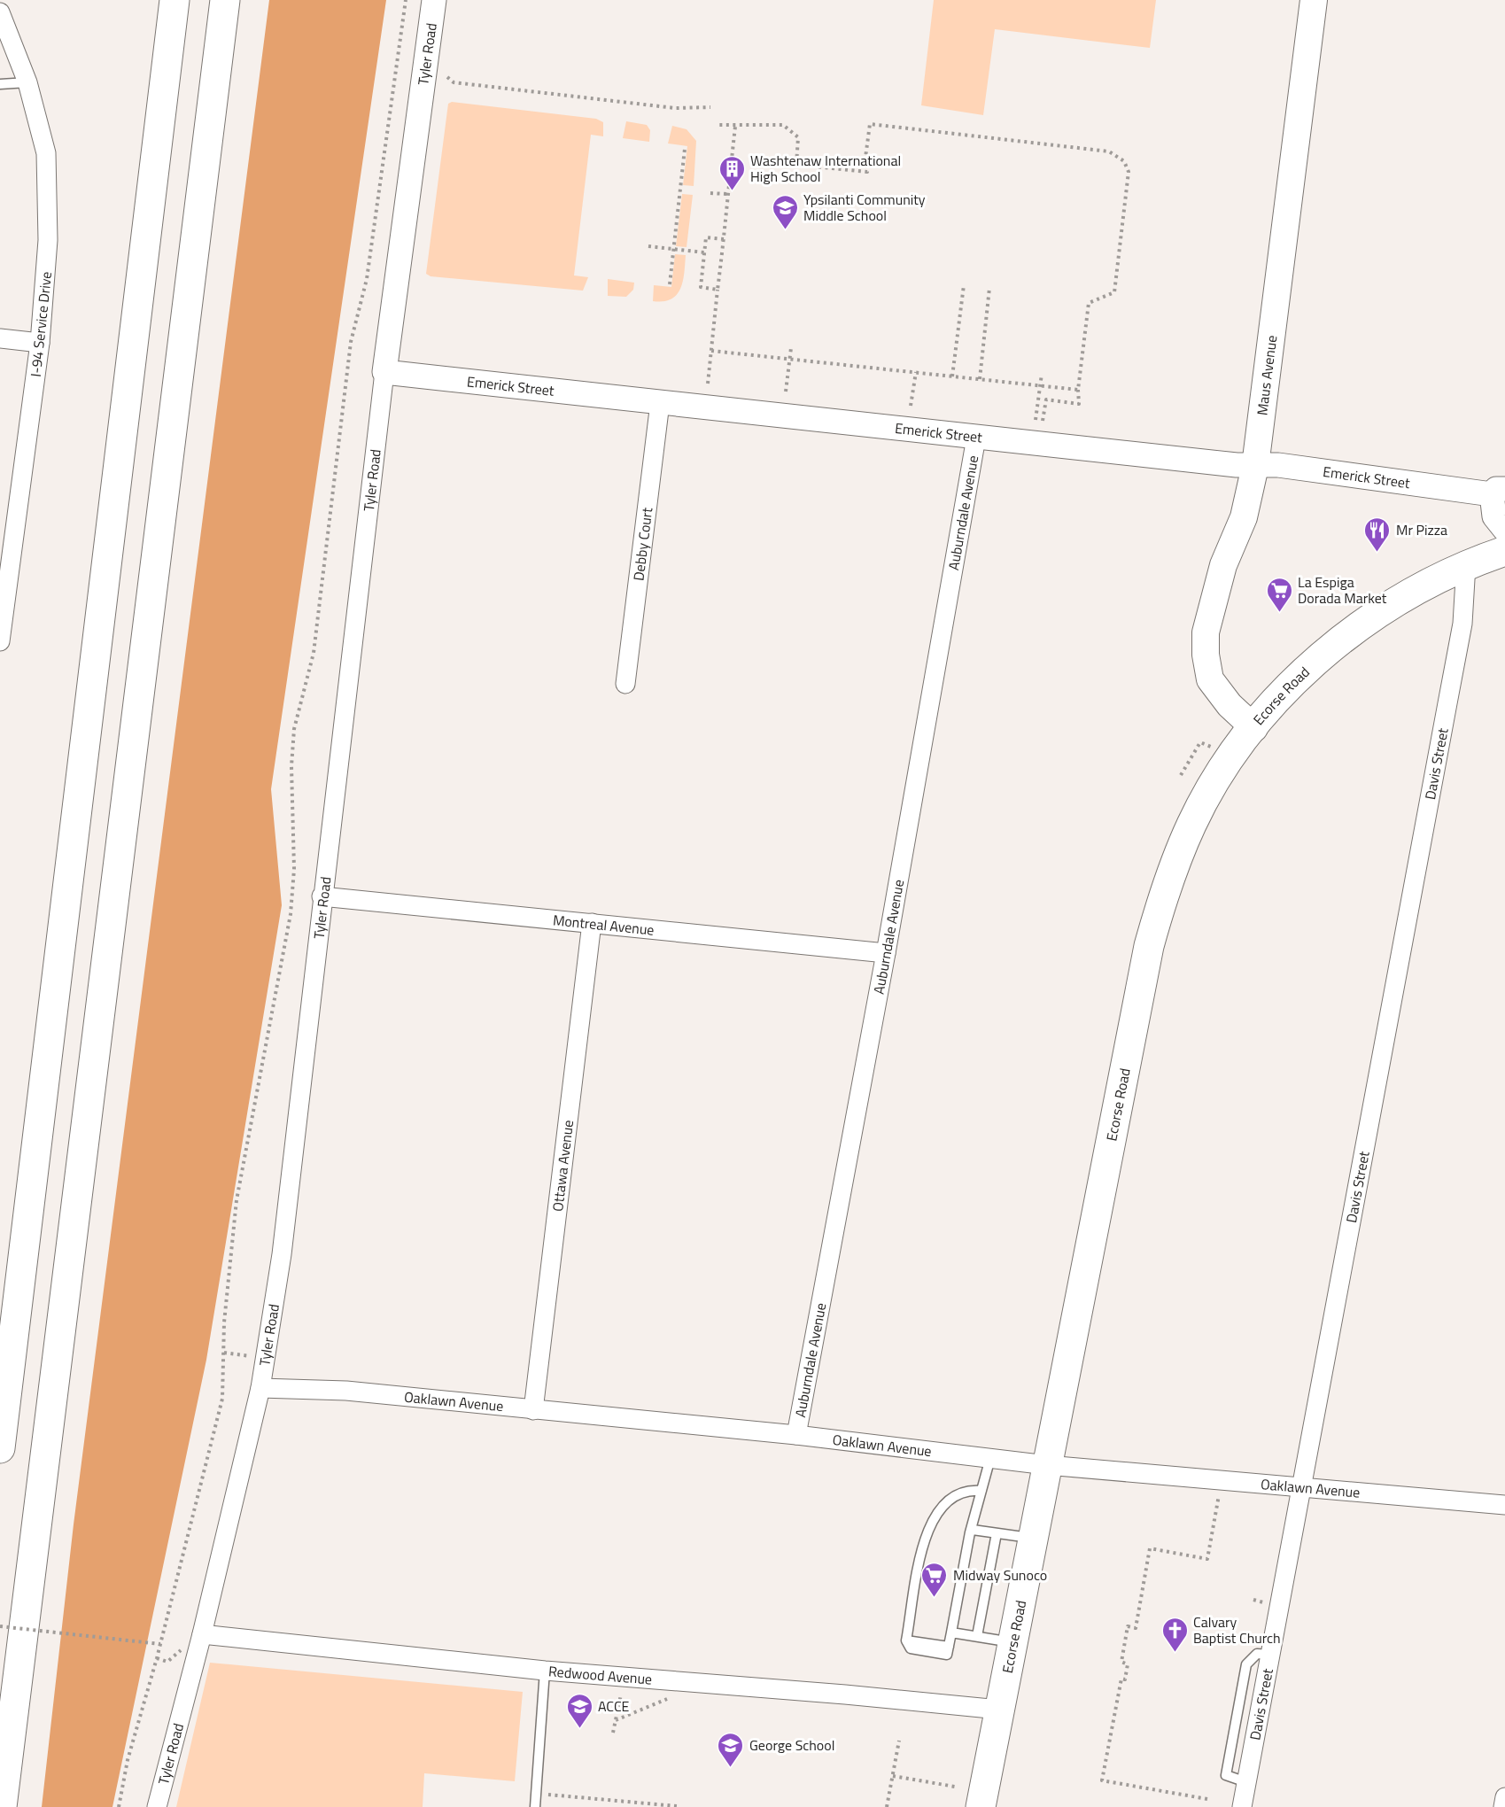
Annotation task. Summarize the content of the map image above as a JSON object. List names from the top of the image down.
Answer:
{
  "streets": {
    "main road": ["Maus Avenue", "Ecorse Road"],
    "street": [
      "Tyler Road",
      "I-94 Service Drive",
      "Emerick Street",
      "Auburndale Avenue",
      "Debby Court",
      "Davis Street",
      "Montreal Avenue",
      "Ottawa Avenue",
      "Oaklawn Avenue",
      "Redwood Avenue"
    ]
  },
  "crossings": [
    ["Tyler Road", "Emerick Street"],
    ["Tyler Road", "Montreal Avenue"],
    ["Tyler Road", "Oaklawn Avenue"],
    ["Tyler Road", "Redwood Avenue"],
    ["Maus Avenue", "Emerick Street"],
    ["Maus Avenue", "Ecorse Road"],
    ["Emerick Street", "Auburndale Avenue"],
    ["Emerick Street", "Debby Court"],
    ["Auburndale Avenue", "Montreal Avenue"],
    ["Auburndale Avenue", "Oaklawn Avenue"],
    ["Ecorse Road", "Davis Street"],
    ["Ecorse Road", "Oaklawn Avenue"],
    ["Ecorse Road", "Redwood Avenue"],
    ["Davis Street", "Oaklawn Avenue"],
    ["Montreal Avenue", "Ottawa Avenue"],
    ["Ottawa Avenue", "Oaklawn Avenue"]
  ],
  "places": {
    "building": ["Washtenaw International High School"],
    "school or university": ["Ypsilanti Community Middle School", "ACCE", "George School"],
    "restaurant": ["Mr Pizza"],
    "supermarket": ["La Espiga Dorada Market", "Midway Sunoco"],
    "church": ["Calvary Baptist Church"]
  }
}
